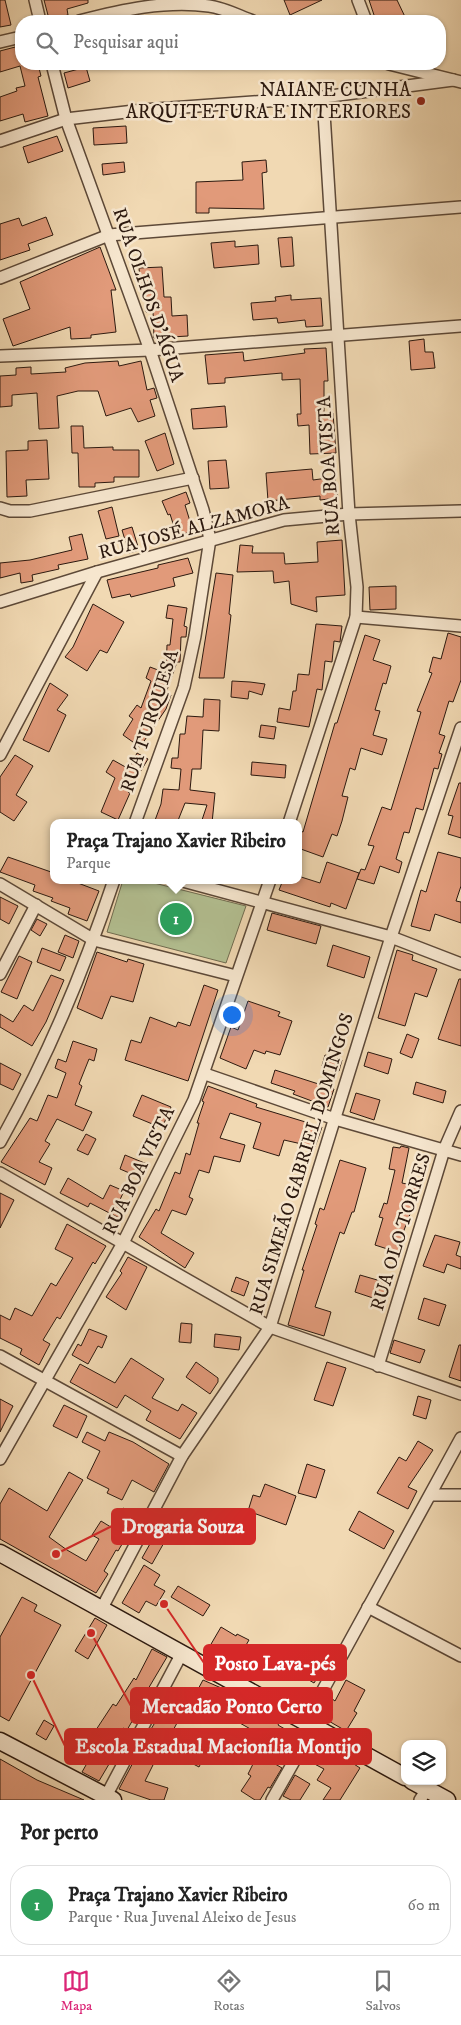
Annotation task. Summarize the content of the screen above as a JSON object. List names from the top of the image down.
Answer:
{
  "streets": {
    "street": [
      "RUA OLHOS D'ÁGUA",
      "RUA BOA VISTA",
      "RUA JOSÉ ALZAMORA",
      "RUA TURQUESA",
      "RUA SIMEÃO GABRIEL DOMINGOS",
      "RUA OLO TORRES"
    ]
  },
  "crossings": [
    ["RUA OLHOS D'ÁGUA", "RUA JOSÉ ALZAMORA"],
    ["RUA OLHOS D'ÁGUA", "RUA TURQUESA"],
    ["RUA BOA VISTA", "RUA JOSÉ ALZAMORA"],
    ["RUA JOSÉ ALZAMORA", "RUA TURQUESA"]
  ],
  "places": [
    "NAIANE CUNHA ARQUITETURA E INTERIORES",
    "Drogaria Souza",
    "Posto Lava-pés",
    "Mercadão Ponto Certo",
    "Escola Estadual Macionília Montijo"
  ],
  "page": {
    "search": "Pesquisar aqui",
    "popup": ["Praça Trajano Xavier Ribeiro", "Parque"],
    "pins": "1",
    "heading": "Por perto",
    "list": [
      {
        "mark": "1",
        "name": "Praça Trajano Xavier Ribeiro",
        "note": "Parque · Rua Juvenal Aleixo de Jesus",
        "value": "60 m"
      }
    ],
    "nav": ["Mapa", "Rotas", "Salvos"]
  }
}
